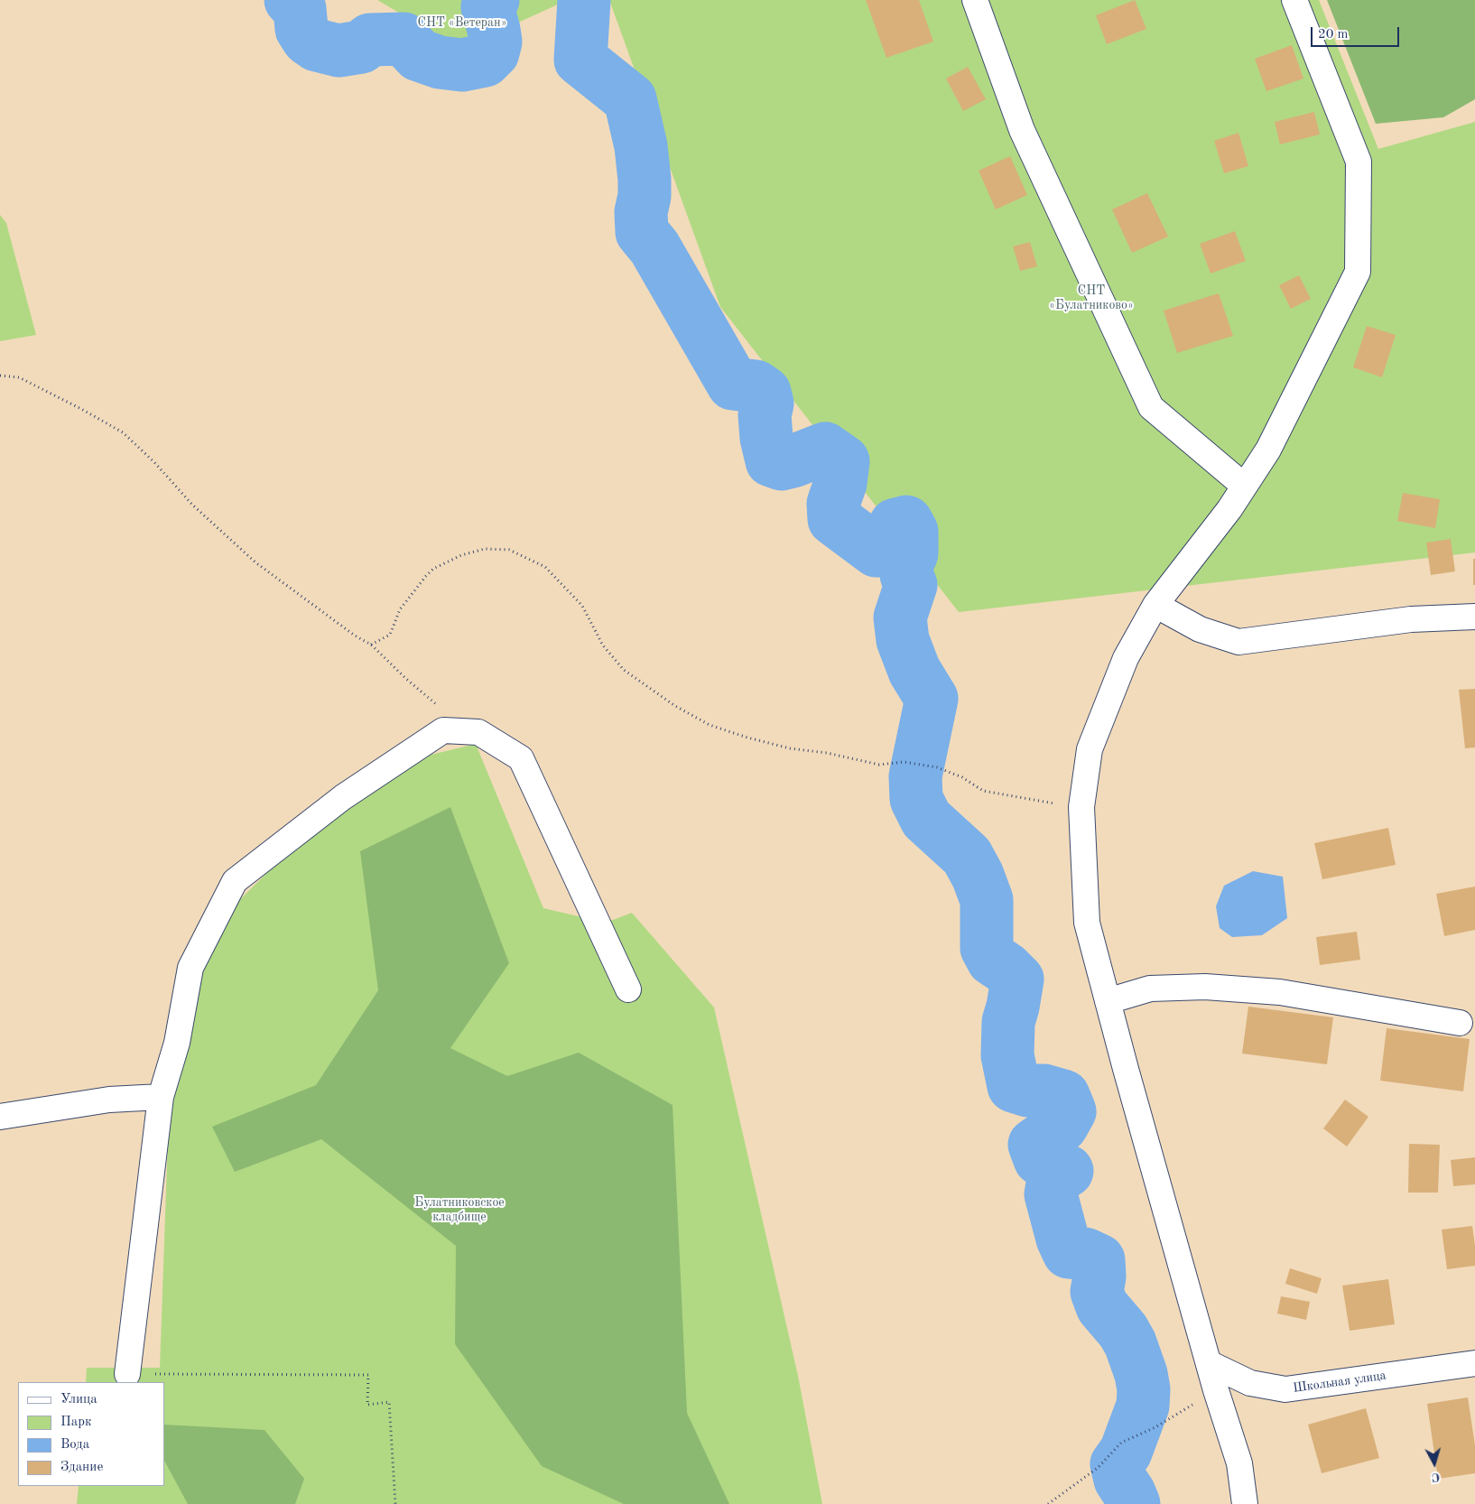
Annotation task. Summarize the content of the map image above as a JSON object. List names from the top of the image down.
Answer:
{
  "streets": {
    "street": ["Школьная улица"]
  },
  "parks": ["СНТ «Ветеран»", "СНТ «Булатниково»", "Булатниковское кладбище"],
  "legend": [
    "Улица",
    "Парк",
    "Вода",
    "Здание"
  ],
  "scale_bar": "20 m",
  "north": "bottom"
}
